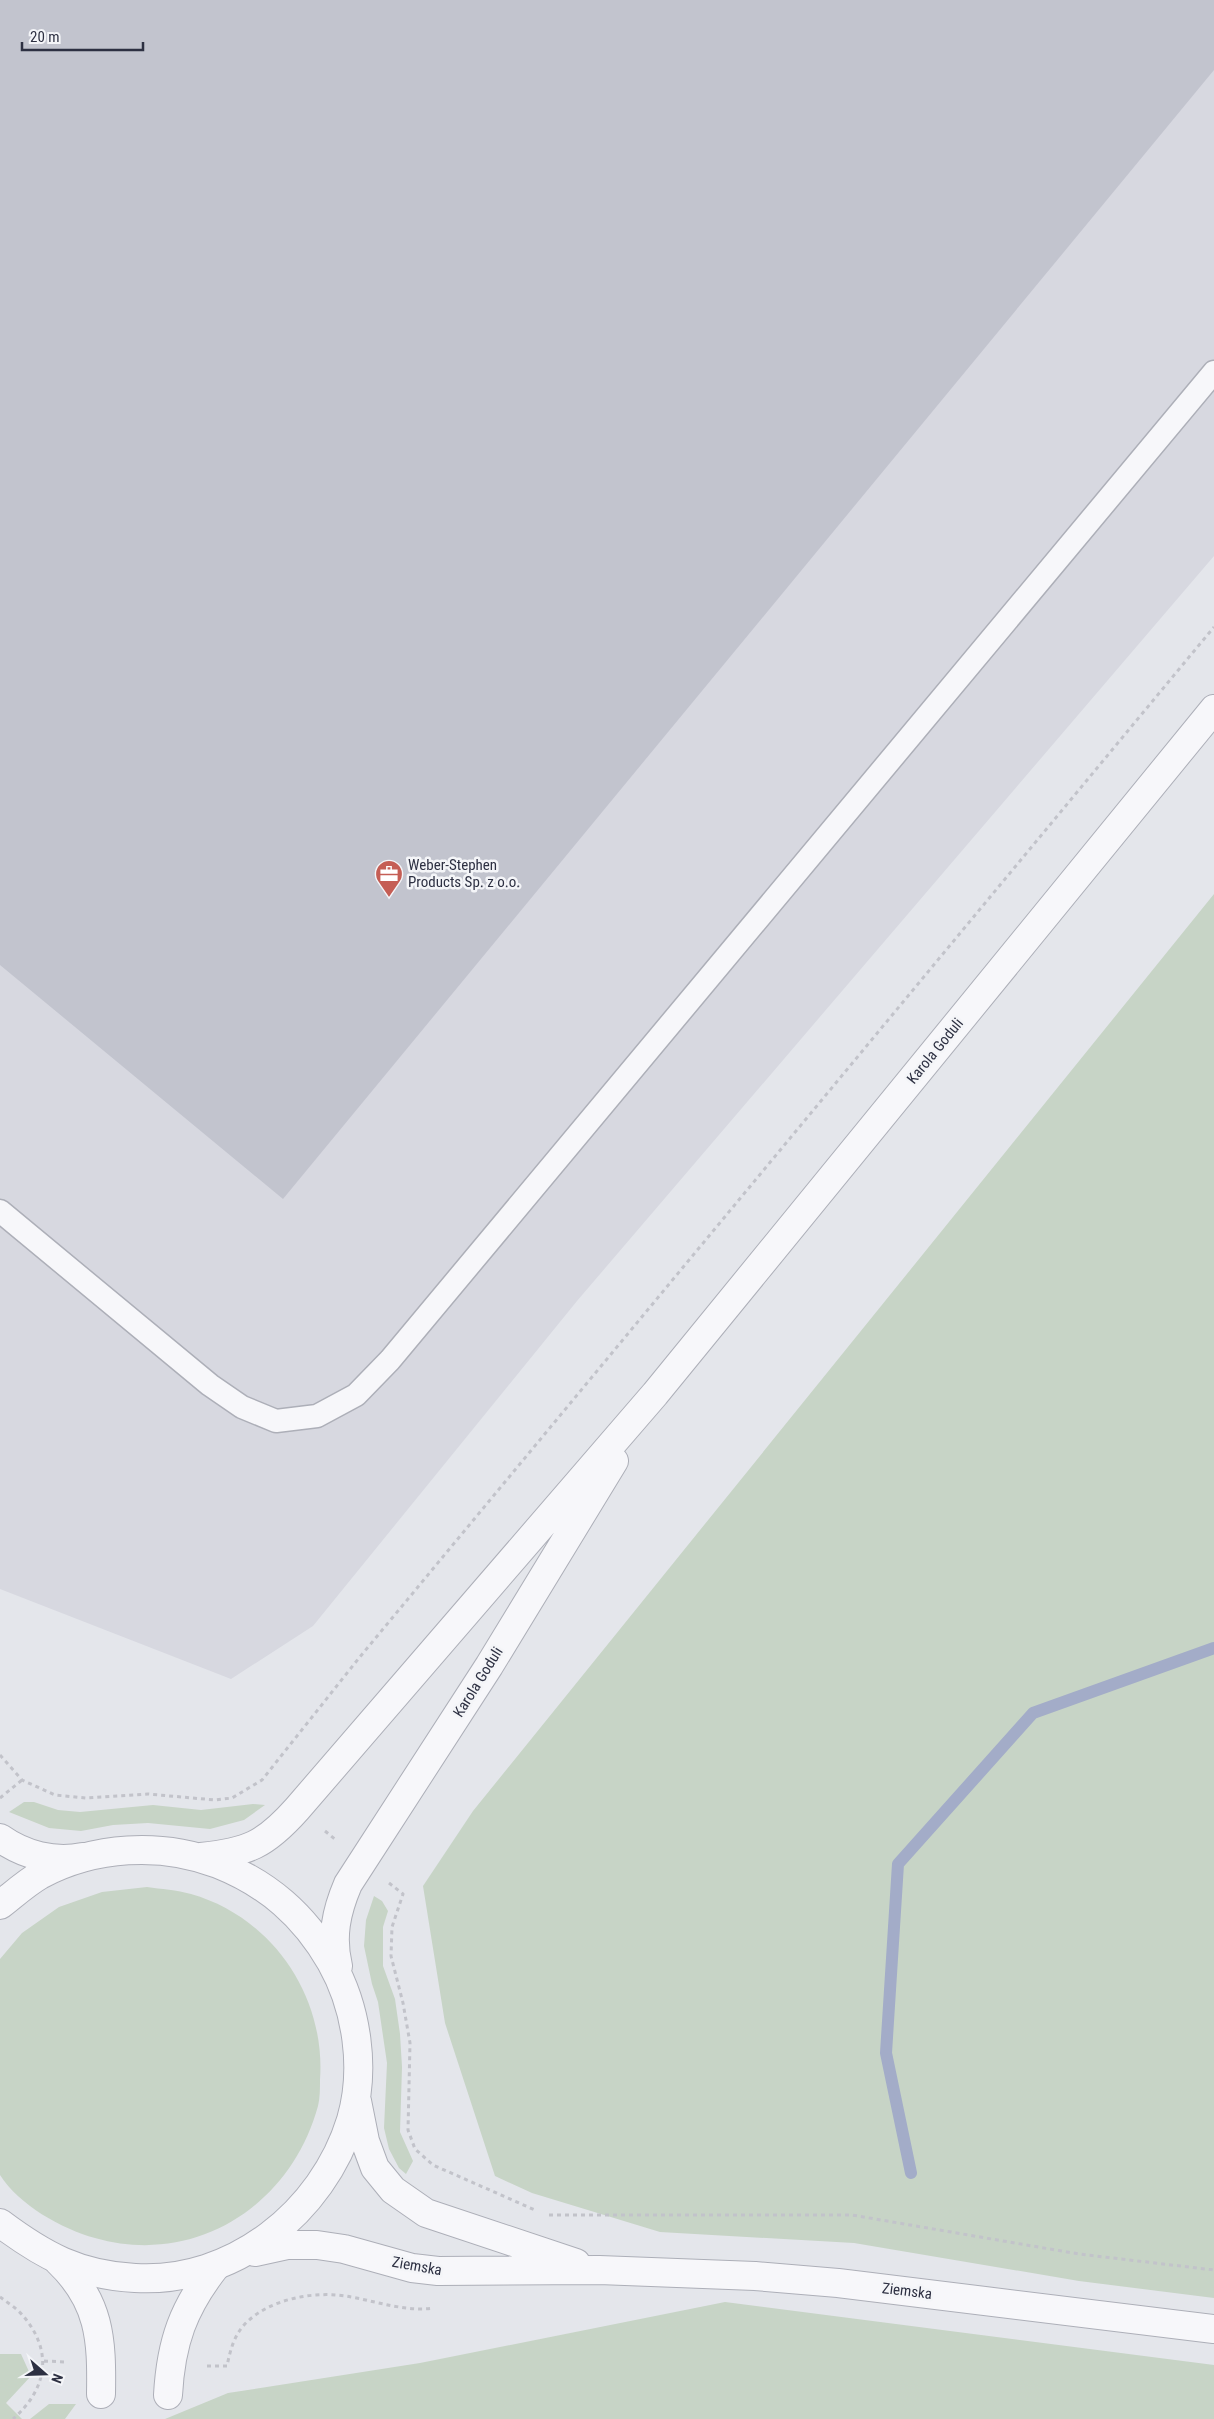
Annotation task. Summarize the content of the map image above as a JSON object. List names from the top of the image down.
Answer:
{
  "streets": {
    "street": ["Karola Goduli", "Ziemska"]
  },
  "places": {
    "office": ["Weber-Stephen Products Sp. z o.o."]
  },
  "scale_bar": "20 m",
  "north": "right"
}
